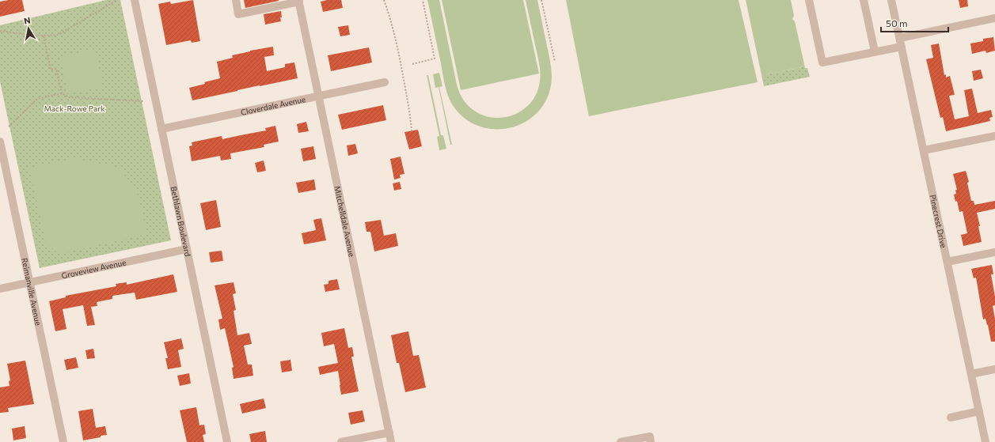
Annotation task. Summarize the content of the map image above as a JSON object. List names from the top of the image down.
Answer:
{
  "streets": {
    "street": [
      "Cloverdale Avenue",
      "Bethlawn Boulevard",
      "Mitchelldale Avenue",
      "Pinecrest Drive",
      "Groveview Avenue",
      "Reimanville Avenue"
    ]
  },
  "crossings": [
    ["Cloverdale Avenue", "Bethlawn Boulevard"],
    ["Cloverdale Avenue", "Mitchelldale Avenue"],
    ["Bethlawn Boulevard", "Groveview Avenue"],
    ["Groveview Avenue", "Reimanville Avenue"]
  ],
  "parks": ["Mack-Rowe Park"],
  "scale_bar": "50 m",
  "north": "top"
}
